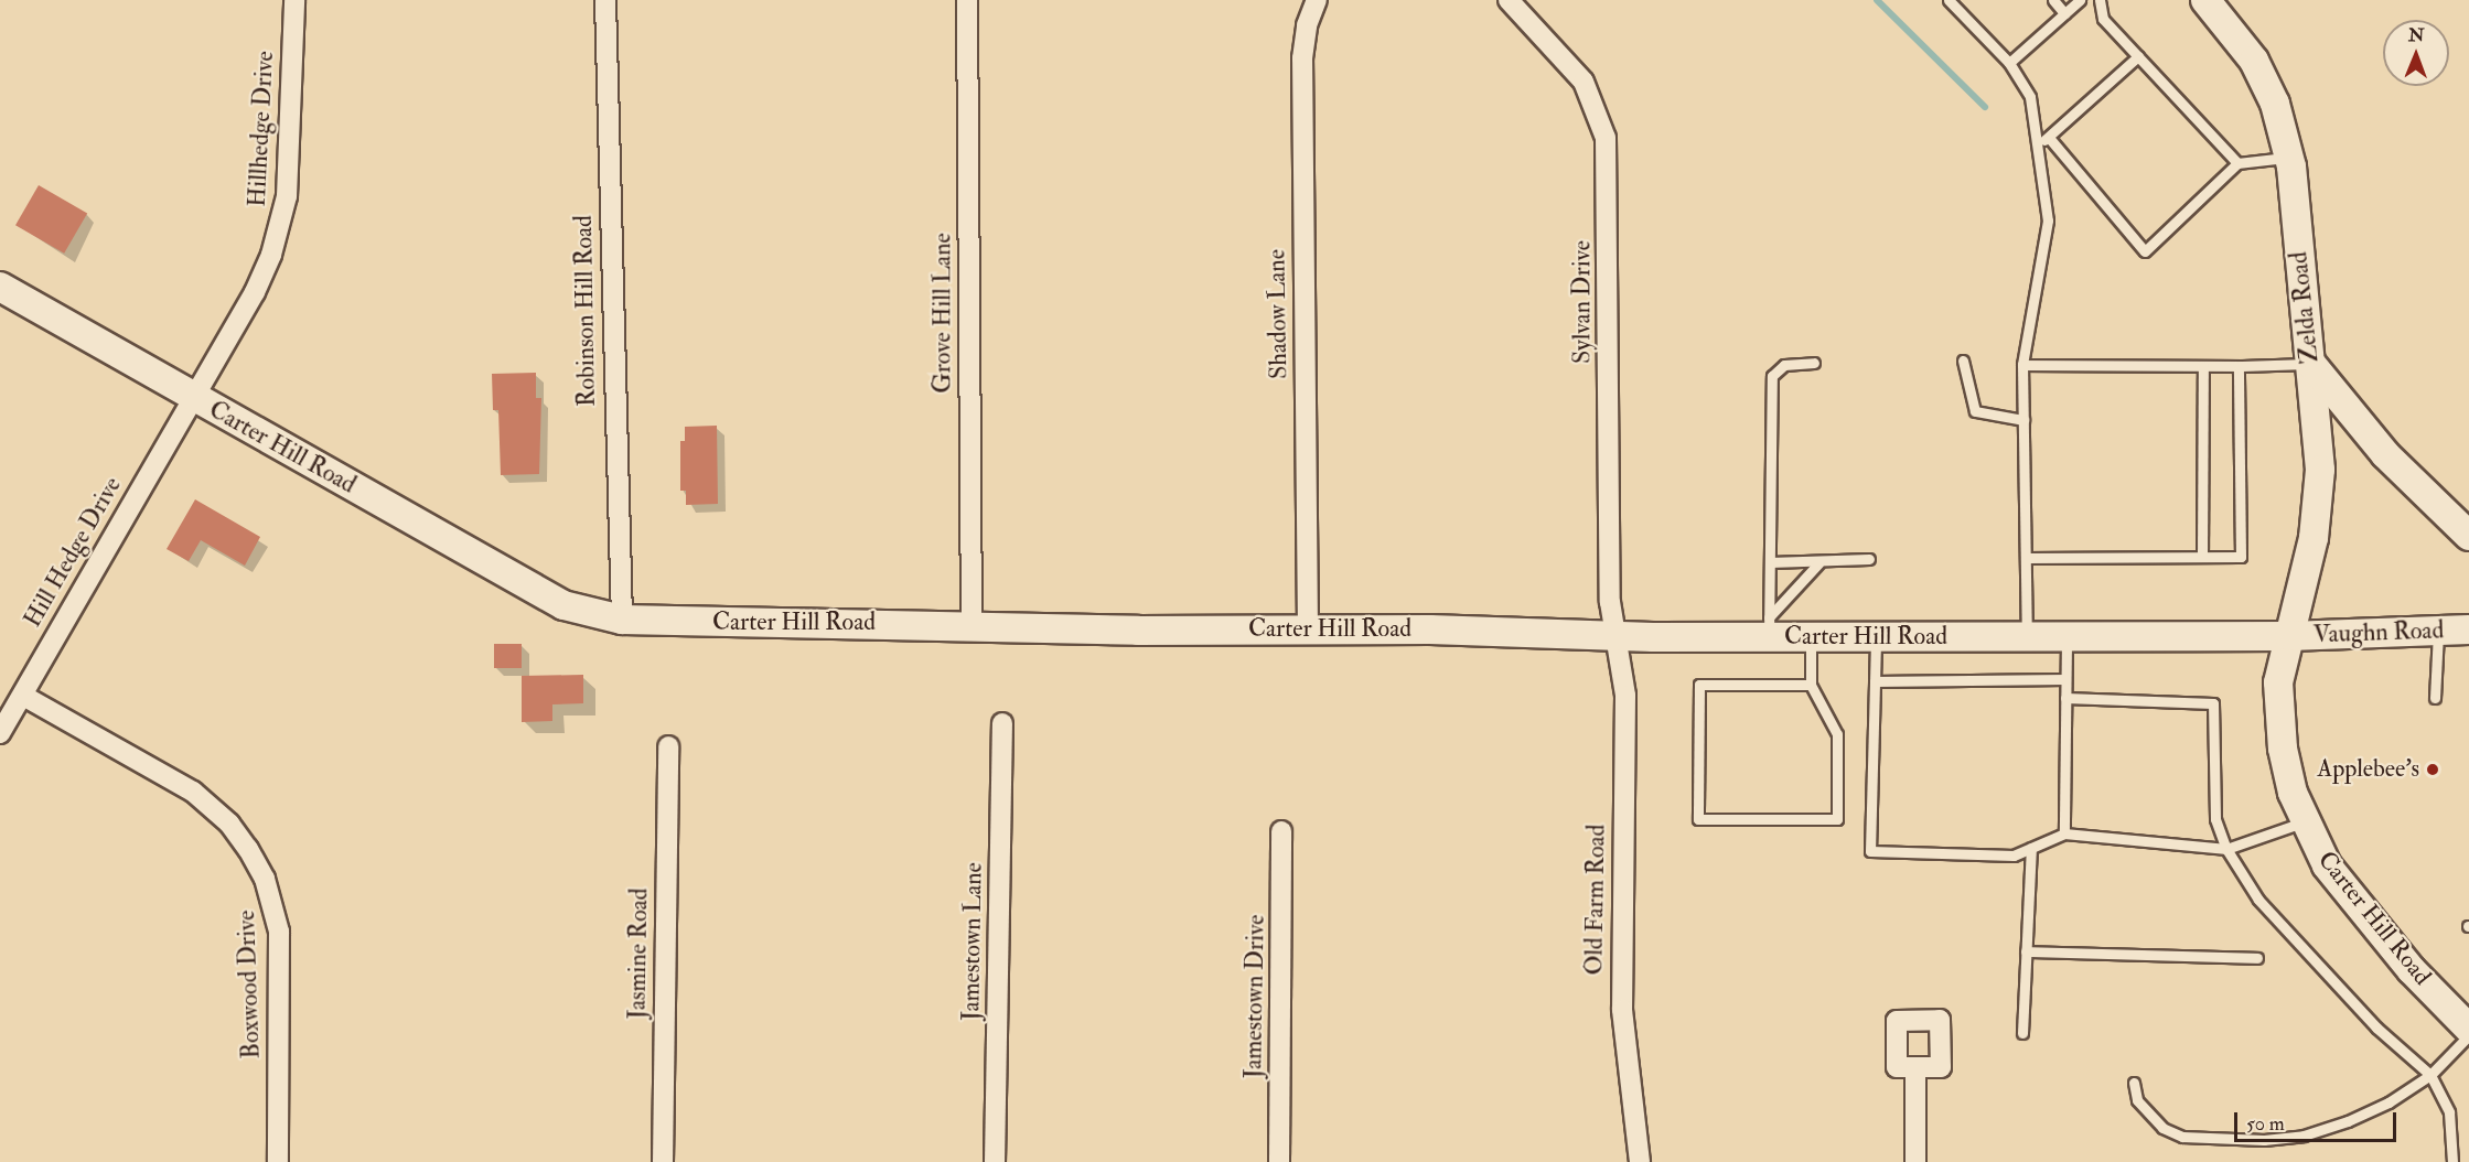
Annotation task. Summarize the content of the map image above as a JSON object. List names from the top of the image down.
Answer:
{
  "streets": {
    "main road": ["Zelda Road", "Carter Hill Road", "Vaughn Road"],
    "street": [
      "Hillhedge Drive",
      "Sylvan Drive",
      "Robinson Hill Road",
      "Grove Hill Lane",
      "Shadow Lane",
      "Hill Hedge Drive",
      "Old Farm Road",
      "Jamestown Lane",
      "Jasmine Road",
      "Boxwood Drive",
      "Jamestown Drive"
    ]
  },
  "crossings": [
    ["Hillhedge Drive", "Carter Hill Road"],
    ["Hillhedge Drive", "Hill Hedge Drive"],
    ["Sylvan Drive", "Carter Hill Road"],
    ["Sylvan Drive", "Old Farm Road"],
    ["Zelda Road", "Carter Hill Road"],
    ["Zelda Road", "Vaughn Road"],
    ["Robinson Hill Road", "Carter Hill Road"],
    ["Grove Hill Lane", "Carter Hill Road"],
    ["Shadow Lane", "Carter Hill Road"],
    ["Carter Hill Road", "Hill Hedge Drive"],
    ["Carter Hill Road", "Vaughn Road"],
    ["Carter Hill Road", "Old Farm Road"],
    ["Hill Hedge Drive", "Boxwood Drive"]
  ],
  "places": ["Applebee's"],
  "scale_bar": "50 m",
  "north": "top"
}
